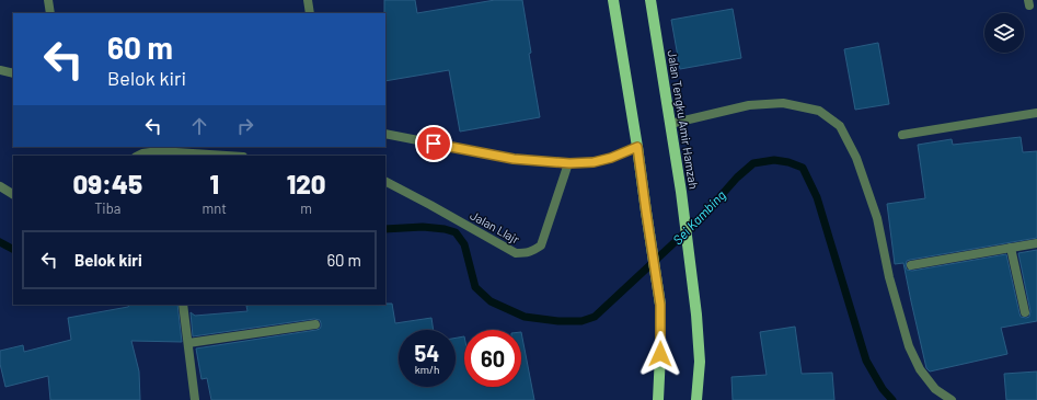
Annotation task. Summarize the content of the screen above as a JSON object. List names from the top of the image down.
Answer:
{
  "streets": {
    "main road": ["Jalan Tengku Amir Hamzah"],
    "street": ["Jalan Llajr"]
  },
  "water": ["Sei Kambing"],
  "page": {
    "turn": ["60 m", "Belok kiri"],
    "eta": [
      "09:45",
      "Tiba",
      "1",
      "mnt",
      "120",
      "m"
    ],
    "list": [
      {
        "name": "Belok kiri",
        "value": "60 m"
      }
    ],
    "speed": "54 km/h",
    "limit": "60"
  }
}
